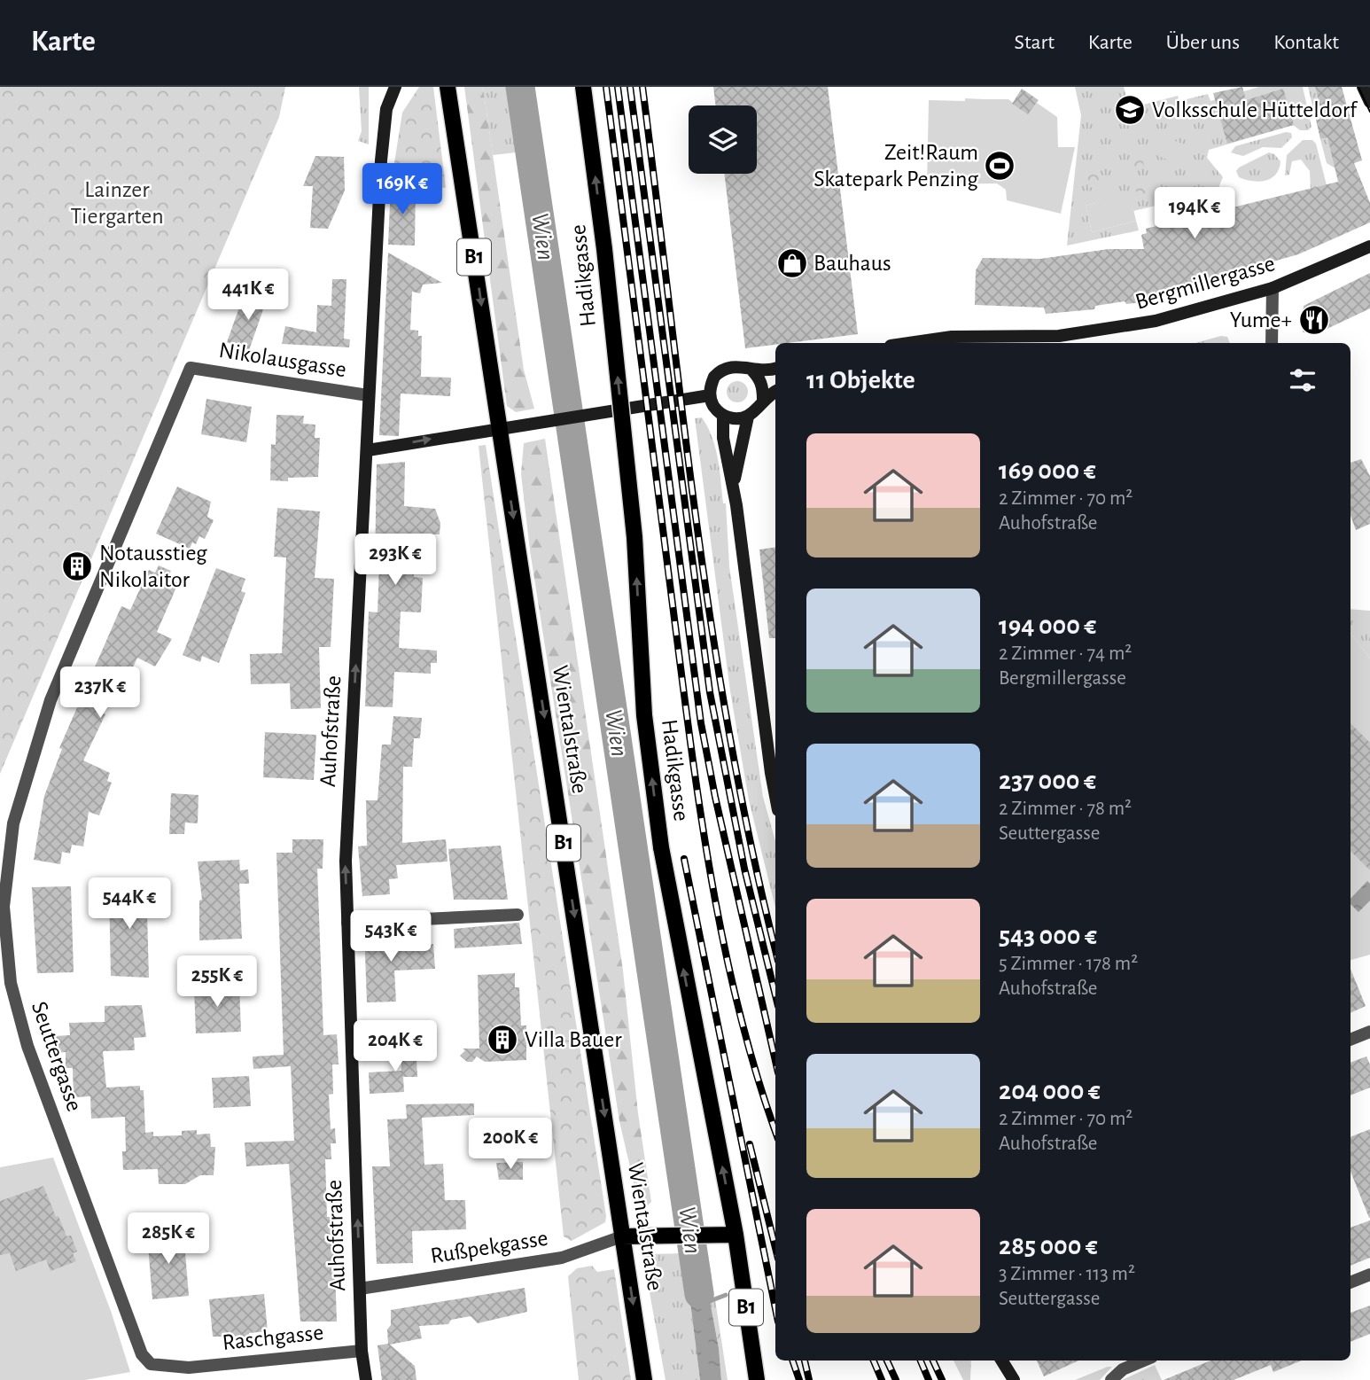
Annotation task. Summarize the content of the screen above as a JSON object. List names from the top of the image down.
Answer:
{
  "streets": {
    "main road": ["B1", "Hadikgasse", "Wientalstraße"],
    "street": [
      "Bergmillergasse",
      "Nikolausgasse",
      "Auhofstraße",
      "Seuttergasse",
      "Rußpekgasse",
      "Raschgasse"
    ]
  },
  "crossings": [
    ["Nikolausgasse", "Auhofstraße"],
    ["Nikolausgasse", "Seuttergasse"],
    ["Wientalstraße", "Rußpekgasse"],
    ["Auhofstraße", "Rußpekgasse"],
    ["Auhofstraße", "Raschgasse"],
    ["Seuttergasse", "Raschgasse"]
  ],
  "one_way": ["Hadikgasse", "Wientalstraße", "Auhofstraße"],
  "water": ["Wien"],
  "parks": ["Lainzer Tiergarten"],
  "places": {
    "school or university": ["Volksschule Hütteldorf"],
    "sports": ["Zeit!Raum Skatepark Penzing"],
    "shop": ["Bauhaus"],
    "restaurant": ["Yume+"],
    "building": ["Notausstieg Nikolaitor", "Villa Bauer"]
  },
  "page": {
    "header": "Karte",
    "nav": [
      "Start",
      "Karte",
      "Über uns",
      "Kontakt"
    ],
    "price": [
      "169K €",
      "194K €",
      "441K €",
      "293K €",
      "237K €",
      "544K €",
      "543K €",
      "255K €",
      "204K €",
      "200K €",
      "285K €"
    ],
    "heading": "11 Objekte",
    "list": [
      {
        "name": "169 000 €",
        "note": "2 Zimmer · 70 m² · Auhofstraße"
      },
      {
        "name": "194 000 €",
        "note": "2 Zimmer · 74 m² · Bergmillergasse"
      },
      {
        "name": "237 000 €",
        "note": "2 Zimmer · 78 m² · Seuttergasse"
      },
      {
        "name": "543 000 €",
        "note": "5 Zimmer · 178 m² · Auhofstraße"
      },
      {
        "name": "204 000 €",
        "note": "2 Zimmer · 70 m² · Auhofstraße"
      },
      {
        "name": "285 000 €",
        "note": "3 Zimmer · 113 m² · Seuttergasse"
      }
    ]
  }
}
